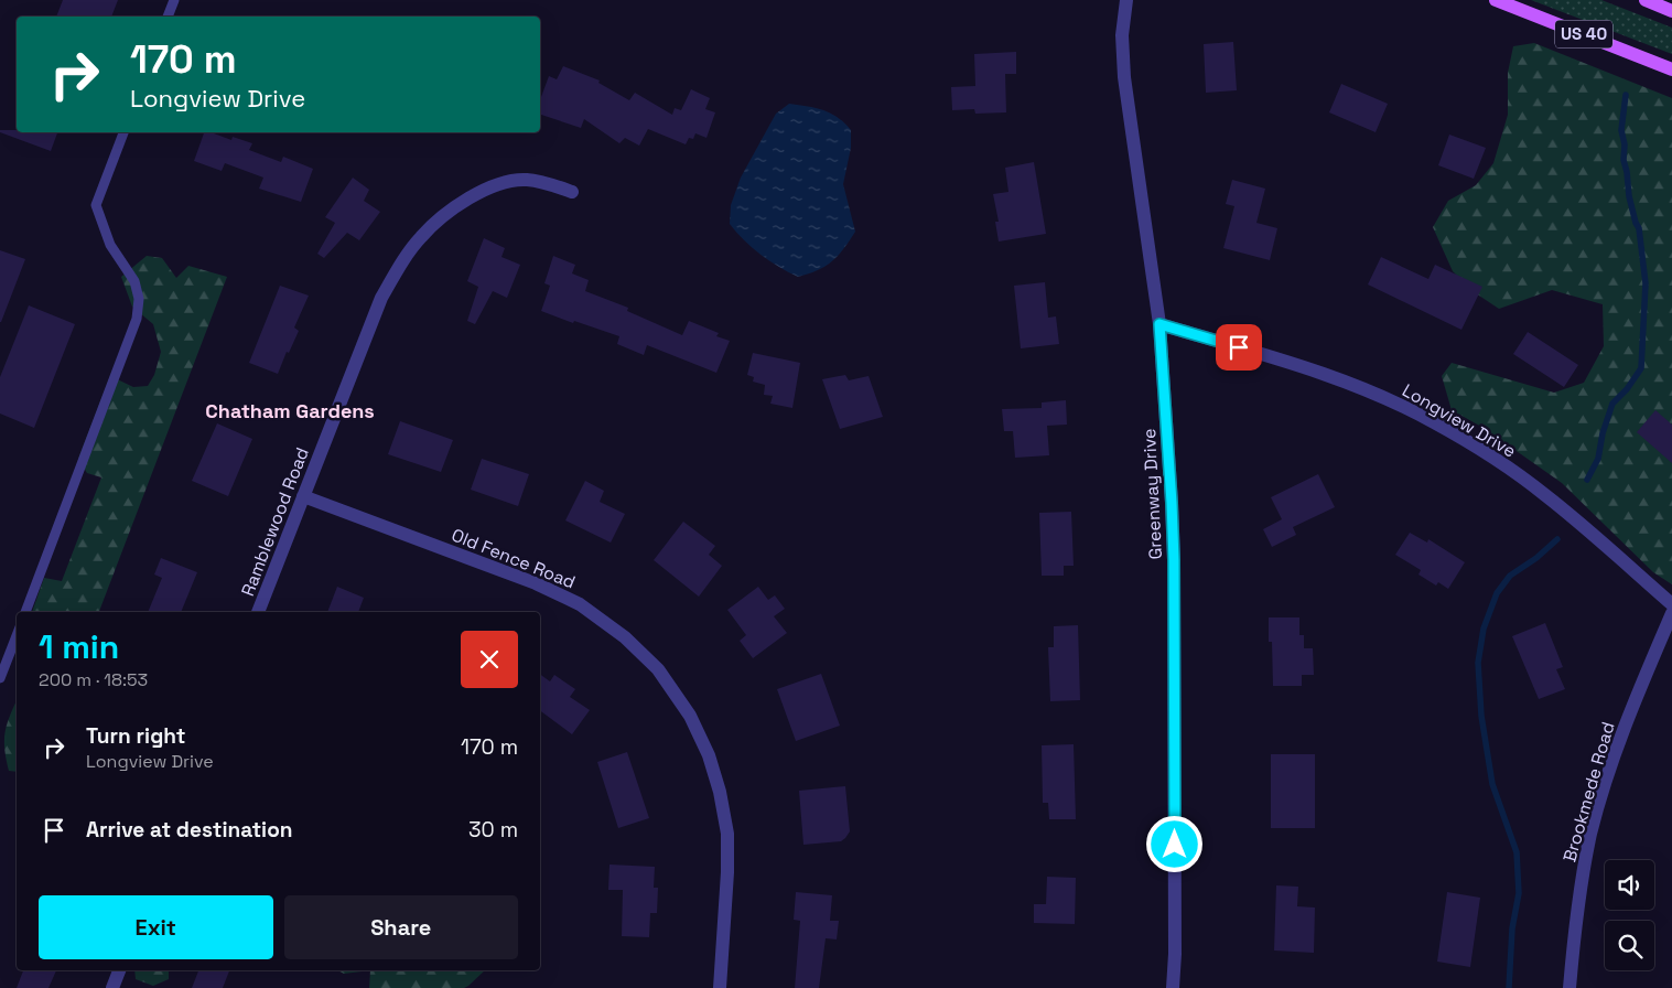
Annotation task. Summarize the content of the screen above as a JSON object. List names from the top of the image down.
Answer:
{
  "streets": {
    "main road": ["US 40"],
    "street": [
      "Longview Drive",
      "Greenway Drive",
      "Ramblewood Road",
      "Old Fence Road",
      "Brookmede Road"
    ]
  },
  "crossings": [
    ["Longview Drive", "Greenway Drive"],
    ["Ramblewood Road", "Old Fence Road"]
  ],
  "districts": ["Chatham Gardens"],
  "page": {
    "turn": ["170 m", "Longview Drive"],
    "heading": ["1 min", "200 m · 18:53"],
    "list": [
      {
        "name": "Turn right",
        "note": "Longview Drive",
        "value": "170 m"
      },
      {
        "name": "Arrive at destination",
        "value": "30 m"
      }
    ],
    "buttons": ["Exit", "Share"]
  }
}
